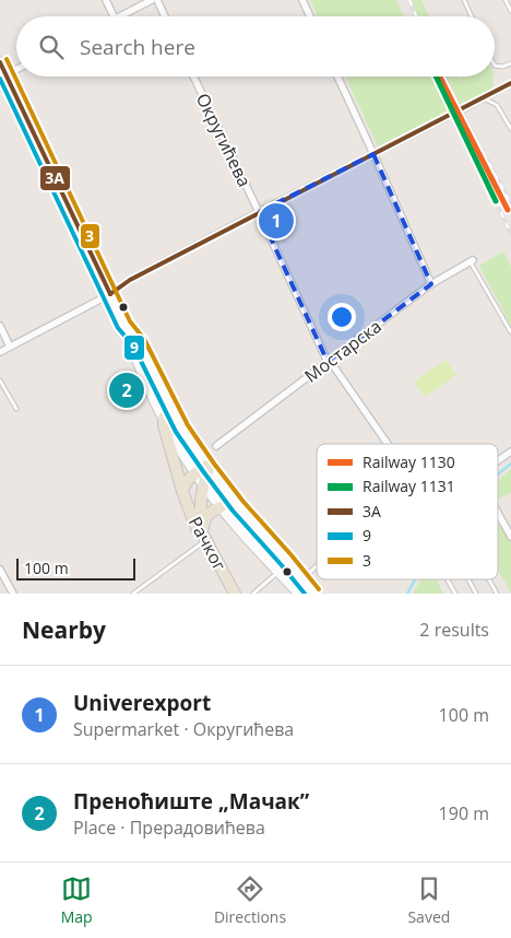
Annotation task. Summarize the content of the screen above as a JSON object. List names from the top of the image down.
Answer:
{
  "streets": {
    "main road": ["Рачког"],
    "street": ["Округићева", "Мостарска"]
  },
  "crossings": [
    ["Округићева", "Мостарска"]
  ],
  "lines": [
    "transit line 3",
    "transit line 3A",
    "rail line 1130",
    "rail line 1131",
    "transit line 9"
  ],
  "legend": [
    "Railway 1130",
    "Railway 1131",
    "3A",
    "9",
    "3"
  ],
  "scale_bar": "100 m",
  "page": {
    "search": "Search here",
    "pins": ["1", "2"],
    "scale": "100 m",
    "heading": ["Nearby", "2 results"],
    "list": [
      {
        "mark": "1",
        "name": "Univerexport",
        "note": "Supermarket · Округићева",
        "value": "100 m"
      },
      {
        "mark": "2",
        "name": "Преноћиште „Мачак”",
        "note": "Place · Прерадовићева",
        "value": "190 m"
      }
    ],
    "nav": ["Map", "Directions", "Saved"]
  }
}
